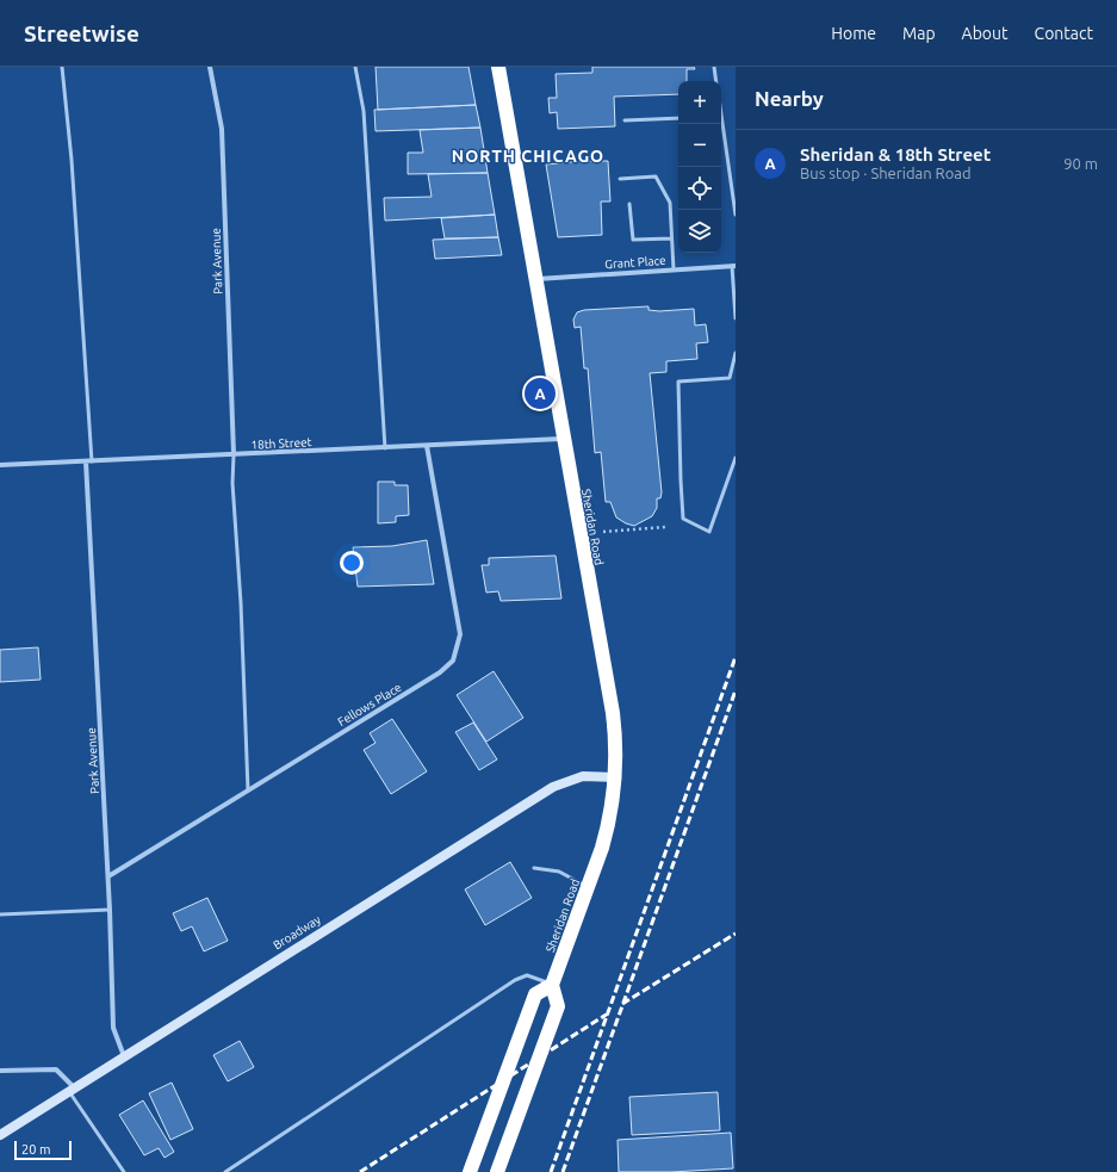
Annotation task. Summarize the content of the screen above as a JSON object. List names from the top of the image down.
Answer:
{
  "streets": {
    "highway": ["Sheridan Road"],
    "street": [
      "Park Avenue",
      "Grant Place",
      "18th Street",
      "Fellows Place",
      "Broadway"
    ]
  },
  "crossings": [
    ["Park Avenue", "18th Street"],
    ["Park Avenue", "Fellows Place"],
    ["Park Avenue", "Broadway"],
    ["Grant Place", "Sheridan Road"],
    ["18th Street", "Sheridan Road"],
    ["18th Street", "Fellows Place"],
    ["Sheridan Road", "Broadway"]
  ],
  "districts": ["NORTH CHICAGO"],
  "scale_bar": "20 m",
  "page": {
    "header": "Streetwise",
    "nav": [
      "Home",
      "Map",
      "About",
      "Contact"
    ],
    "heading": "Nearby",
    "map_buttons": ["+", "−"],
    "list": [
      {
        "mark": "A",
        "name": "Sheridan & 18th Street",
        "note": "Bus stop · Sheridan Road",
        "value": "90 m"
      }
    ],
    "pins": "A",
    "scale": "20 m"
  }
}
